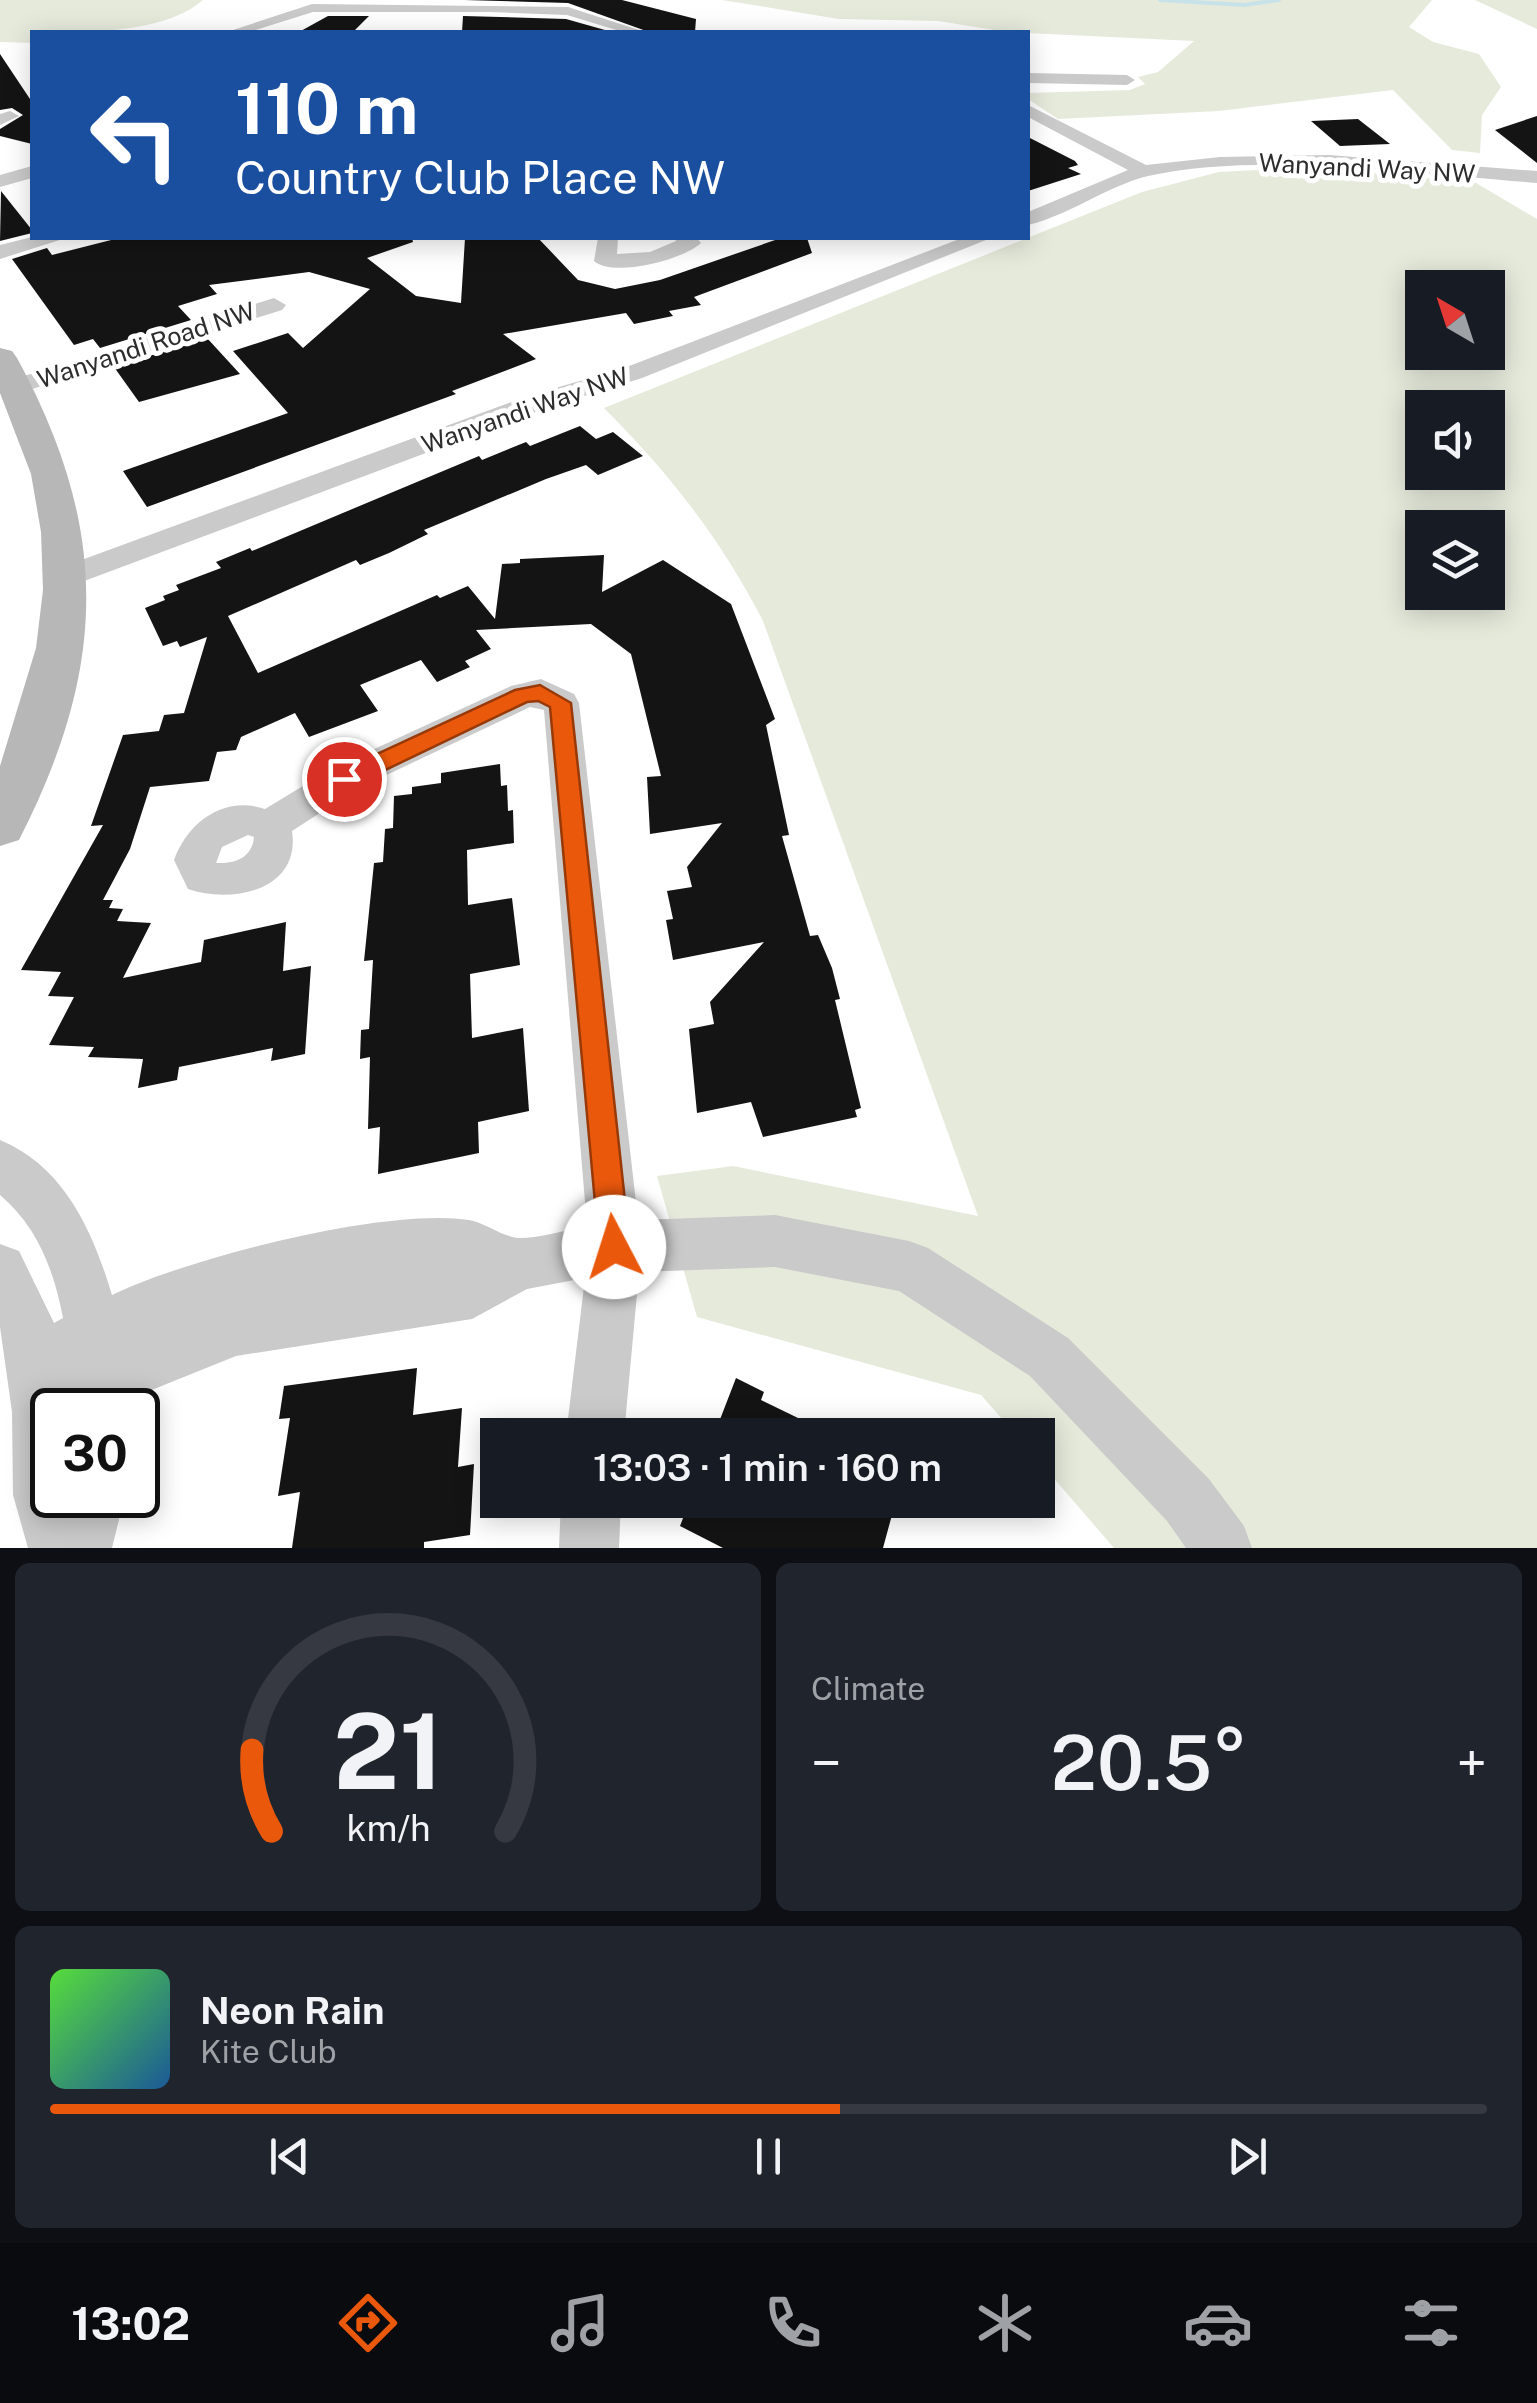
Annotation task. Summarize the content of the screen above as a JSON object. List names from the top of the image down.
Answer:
{
  "streets": {
    "street": ["Wanyandi Way NW", "Wanyandi Road NW"]
  },
  "crossings": [
    ["Wanyandi Way NW", "Wanyandi Road NW"]
  ],
  "north": "top left",
  "page": {
    "turn": ["110 m", "Country Club Place NW"],
    "limit": "30",
    "trip": "13:03 · 1 min · 160 m",
    "tile": "Climate",
    "heat": ["−", "20.5°", "+"],
    "song": ["Neon Rain", "Kite Club"],
    "tabs": "13:02",
    "gauge": ["21", "km/h"]
  }
}
